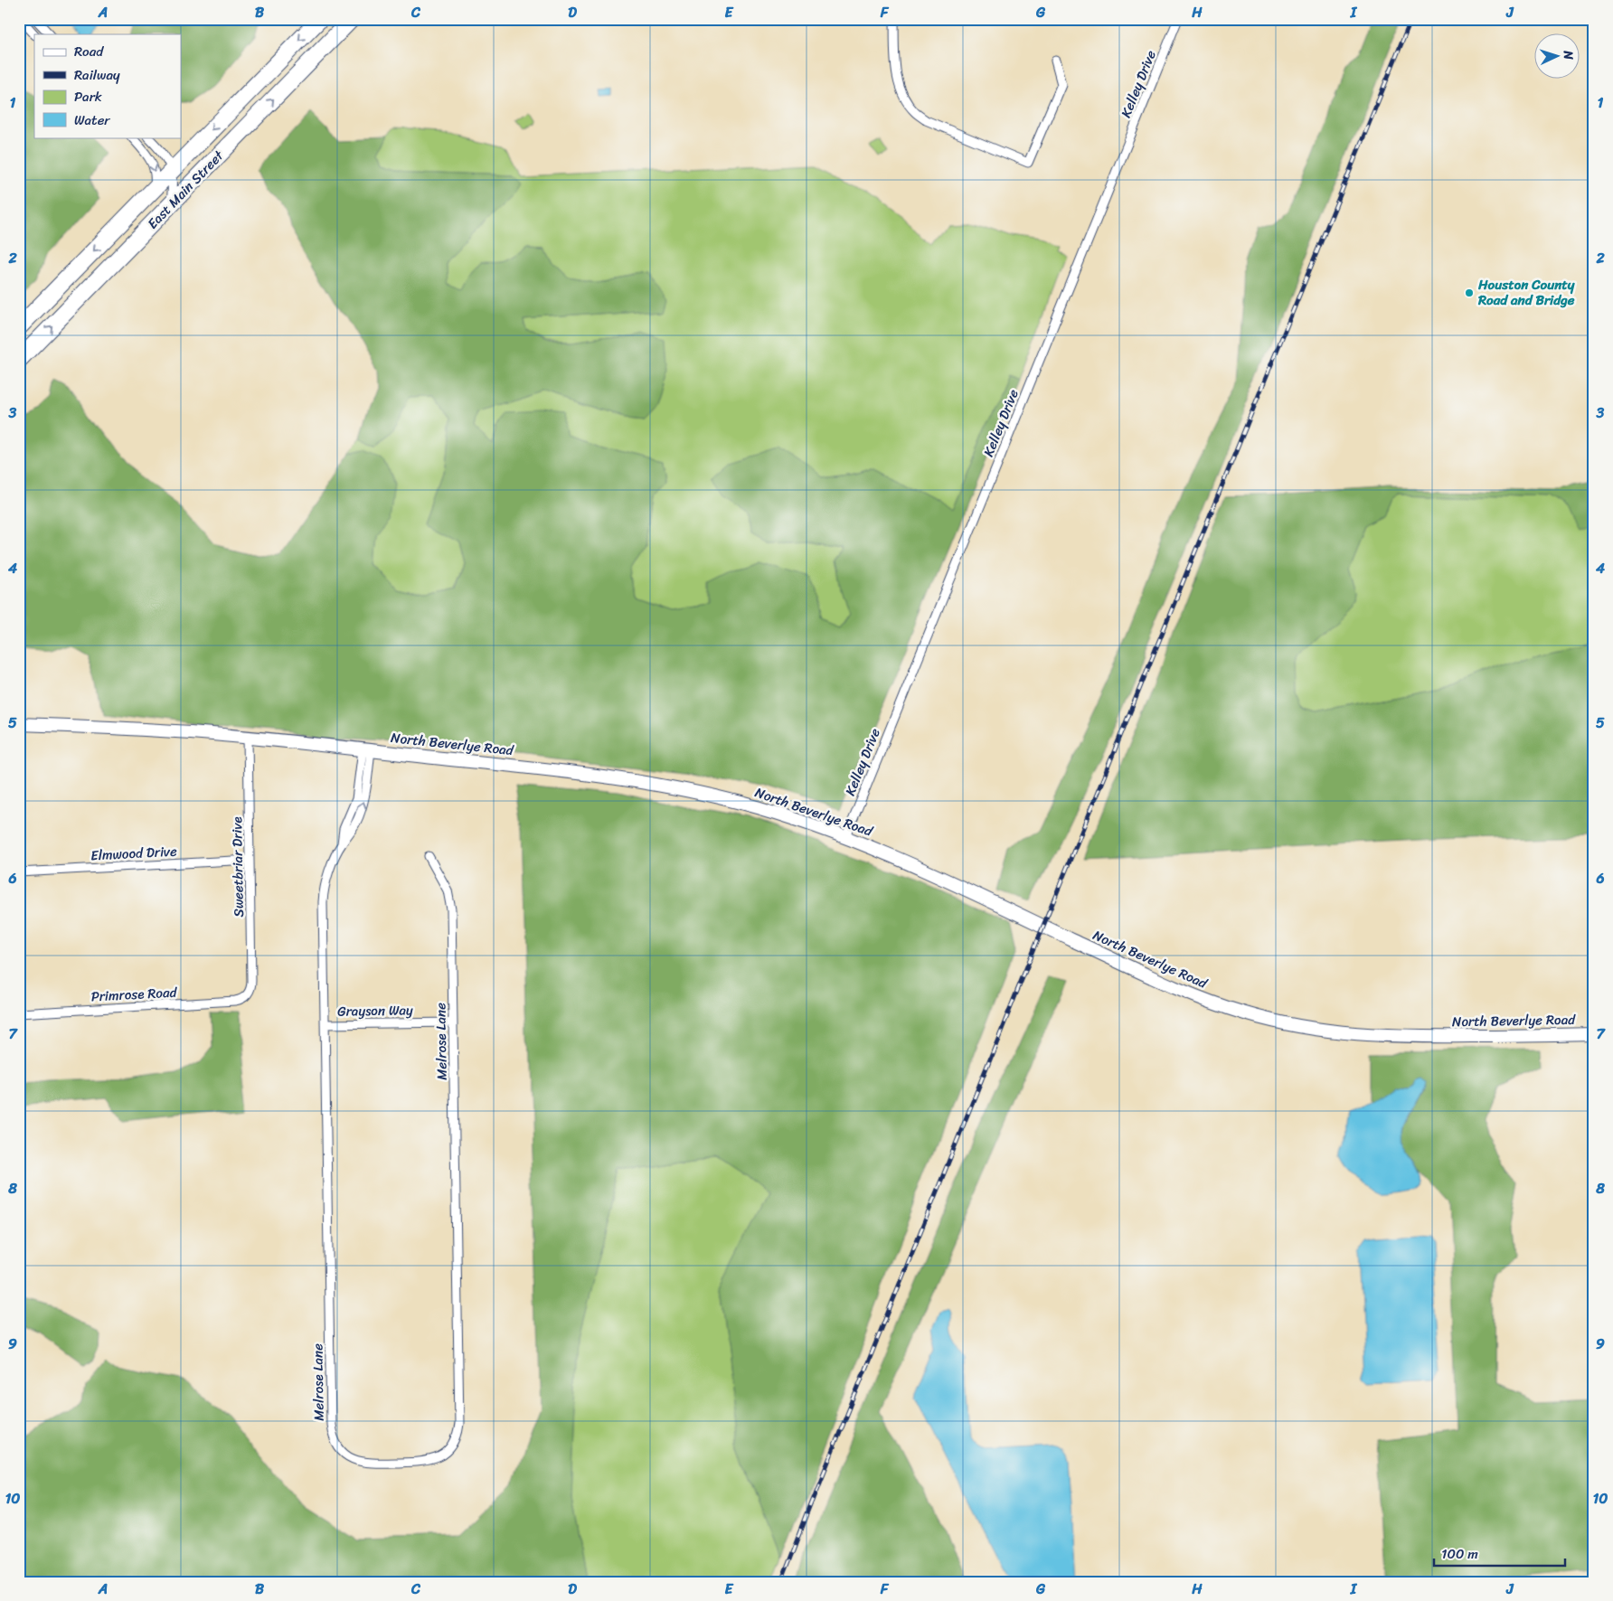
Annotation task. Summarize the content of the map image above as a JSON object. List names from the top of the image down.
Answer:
{
  "streets": {
    "highway": ["East Main Street"],
    "street": [
      "Kelley Drive",
      "North Beverlye Road",
      "Elmwood Drive",
      "Sweetbriar Drive",
      "Primrose Road",
      "Grayson Way",
      "Melrose Lane"
    ]
  },
  "crossings": [
    ["Kelley Drive", "North Beverlye Road"],
    ["North Beverlye Road", "Sweetbriar Drive"],
    ["North Beverlye Road", "Melrose Lane"],
    ["Elmwood Drive", "Sweetbriar Drive"],
    ["Sweetbriar Drive", "Primrose Road"],
    ["Grayson Way", "Melrose Lane"]
  ],
  "places": ["Houston County Road and Bridge"],
  "legend": [
    "Road",
    "Railway",
    "Park",
    "Water"
  ],
  "scale_bar": "100 m",
  "north": "right",
  "grid": {
    "columns": [
      "A",
      "B",
      "C",
      "D",
      "E",
      "F",
      "G",
      "H",
      "I",
      "J"
    ],
    "rows": [
      "1",
      "2",
      "3",
      "4",
      "5",
      "6",
      "7",
      "8",
      "9",
      "10"
    ]
  }
}
